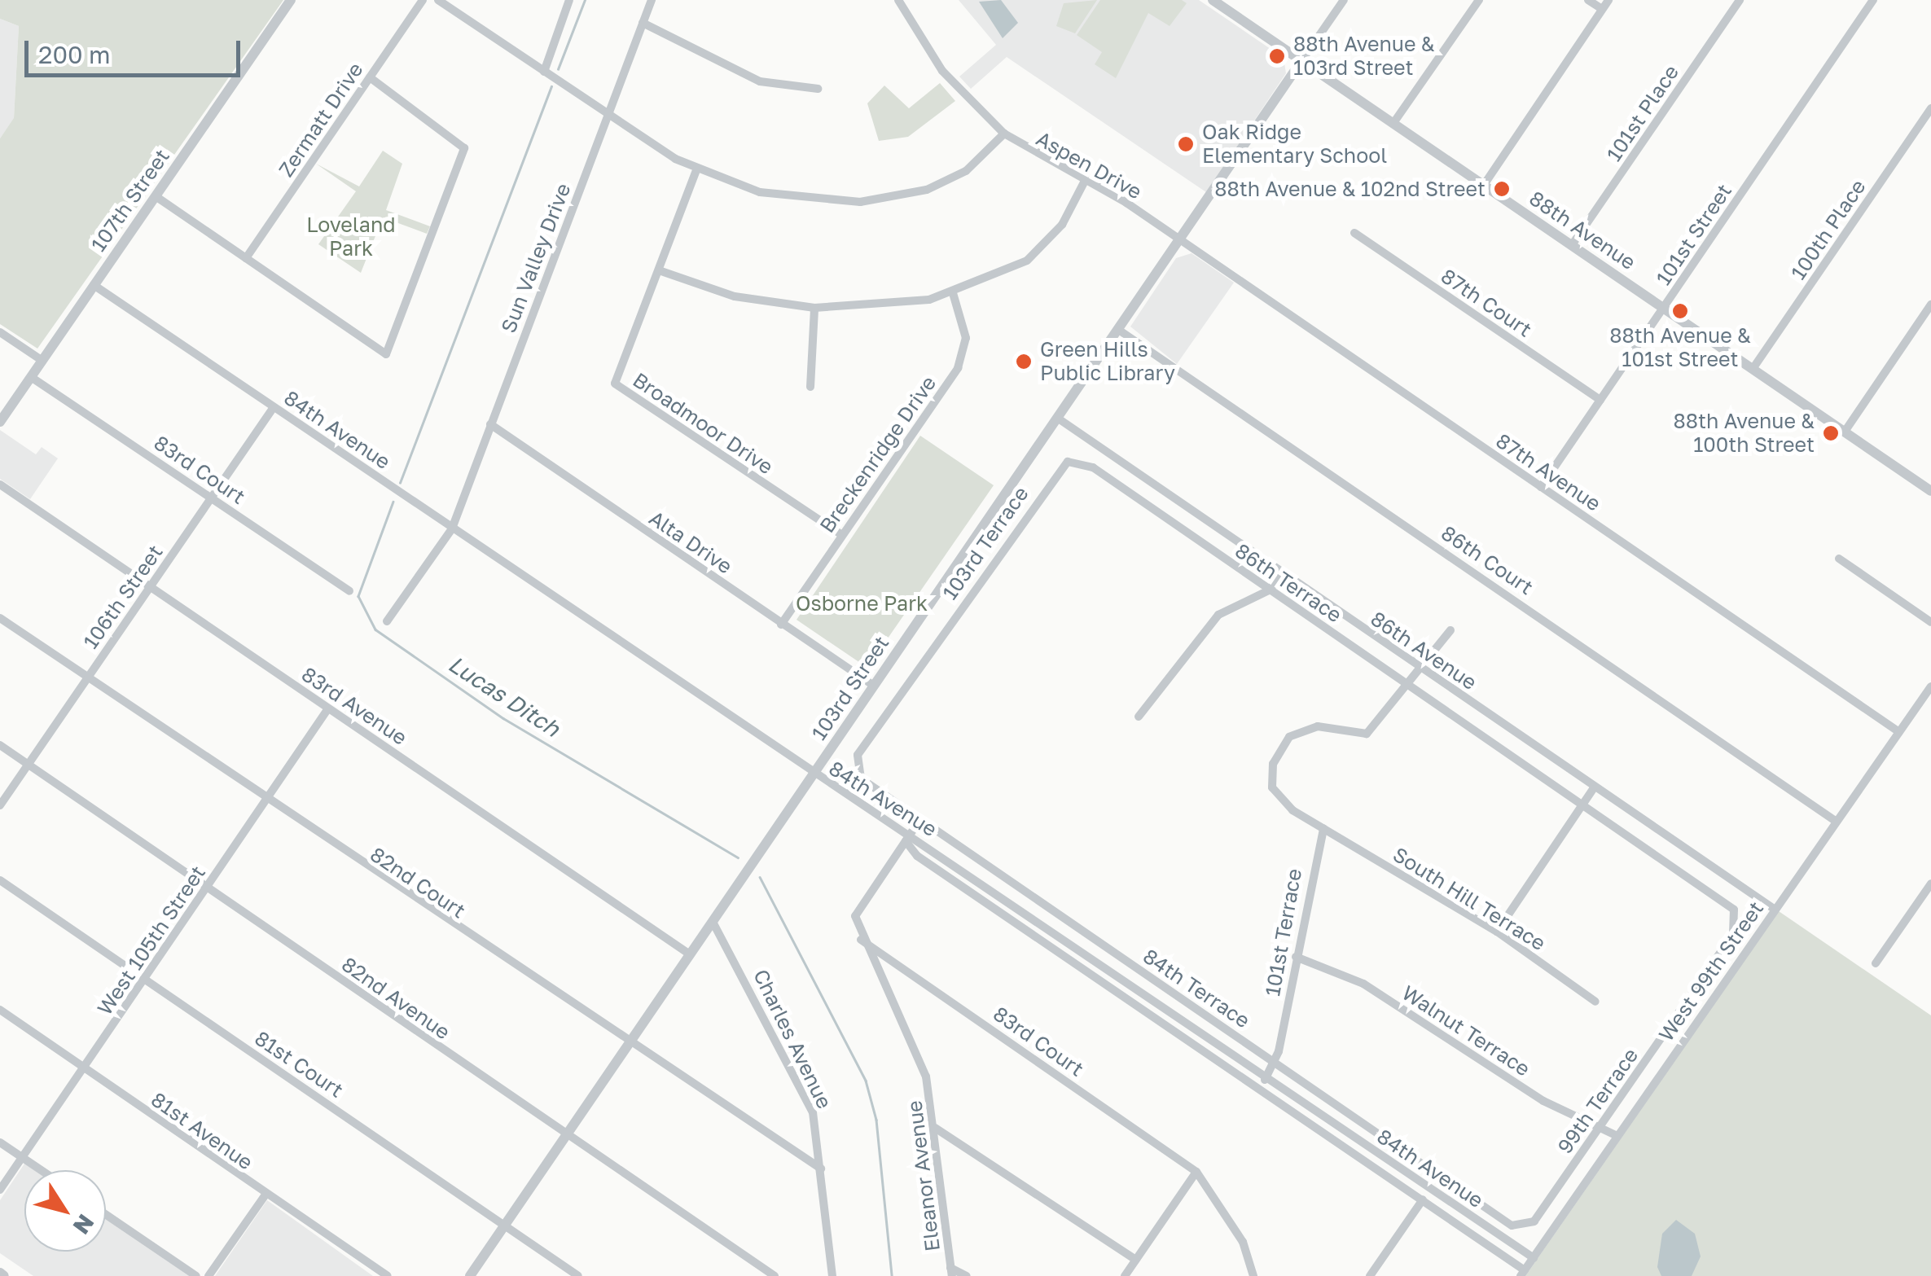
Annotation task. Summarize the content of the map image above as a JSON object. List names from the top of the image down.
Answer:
{
  "streets": {
    "street": [
      "101st Place",
      "Zermatt Drive",
      "Aspen Drive",
      "107th Street",
      "100th Place",
      "88th Avenue",
      "101st Street",
      "Sun Valley Drive",
      "87th Court",
      "Broadmoor Drive",
      "84th Avenue",
      "Breckenridge Drive",
      "83rd Court",
      "87th Avenue",
      "Alta Drive",
      "103rd Terrace",
      "86th Court",
      "86th Terrace",
      "106th Street",
      "86th Avenue",
      "103rd Street",
      "83rd Avenue",
      "82nd Court",
      "South Hill Terrace",
      "101st Terrace",
      "West 105th Street",
      "West 99th Street",
      "84th Terrace",
      "82nd Avenue",
      "Walnut Terrace",
      "Charles Avenue",
      "81st Court",
      "99th Terrace",
      "81st Avenue",
      "Eleanor Avenue"
    ]
  },
  "crossings": [
    ["101st Place", "88th Avenue"],
    ["Aspen Drive", "87th Avenue"],
    ["Aspen Drive", "103rd Street"],
    ["107th Street", "84th Avenue"],
    ["107th Street", "83rd Court"],
    ["100th Place", "88th Avenue"],
    ["88th Avenue", "101st Street"],
    ["88th Avenue", "103rd Street"],
    ["101st Street", "87th Court"],
    ["101st Street", "87th Avenue"],
    ["Sun Valley Drive", "84th Avenue"],
    ["Sun Valley Drive", "Alta Drive"],
    ["Broadmoor Drive", "Breckenridge Drive"],
    ["84th Avenue", "106th Street"],
    ["84th Avenue", "103rd Street"],
    ["84th Avenue", "101st Terrace"],
    ["84th Avenue", "West 99th Street"],
    ["Breckenridge Drive", "Alta Drive"],
    ["83rd Court", "106th Street"],
    ["83rd Court", "Eleanor Avenue"],
    ["87th Avenue", "103rd Street"],
    ["87th Avenue", "West 99th Street"],
    ["Alta Drive", "103rd Street"],
    ["103rd Terrace", "86th Terrace"],
    ["103rd Terrace", "84th Terrace"],
    ["86th Court", "103rd Street"],
    ["86th Court", "West 99th Street"],
    ["86th Terrace", "South Hill Terrace"],
    ["86th Terrace", "99th Terrace"],
    ["106th Street", "83rd Avenue"],
    ["106th Street", "82nd Court"],
    ["106th Street", "82nd Avenue"],
    ["86th Avenue", "103rd Street"],
    ["86th Avenue", "West 99th Street"],
    ["103rd Street", "83rd Avenue"],
    ["103rd Street", "82nd Court"],
    ["103rd Street", "82nd Avenue"],
    ["103rd Street", "Charles Avenue"],
    ["103rd Street", "81st Court"],
    ["83rd Avenue", "West 105th Street"],
    ["82nd Court", "West 105th Street"],
    ["82nd Court", "Charles Avenue"],
    ["South Hill Terrace", "101st Terrace"],
    ["101st Terrace", "84th Terrace"],
    ["101st Terrace", "Walnut Terrace"],
    ["West 105th Street", "82nd Avenue"],
    ["West 105th Street", "81st Court"],
    ["West 105th Street", "81st Avenue"],
    ["West 99th Street", "Walnut Terrace"],
    ["84th Terrace", "99th Terrace"],
    ["Walnut Terrace", "99th Terrace"]
  ],
  "water": ["Lucas Ditch"],
  "parks": ["Loveland Park", "Osborne Park"],
  "places": [
    "88th Avenue & 103rd Street",
    "Oak Ridge Elementary School",
    "88th Avenue & 102nd Street",
    "88th Avenue & 101st Street",
    "Green Hills Public Library",
    "88th Avenue & 100th Street"
  ],
  "scale_bar": "200 m",
  "north": "bottom right"
}
